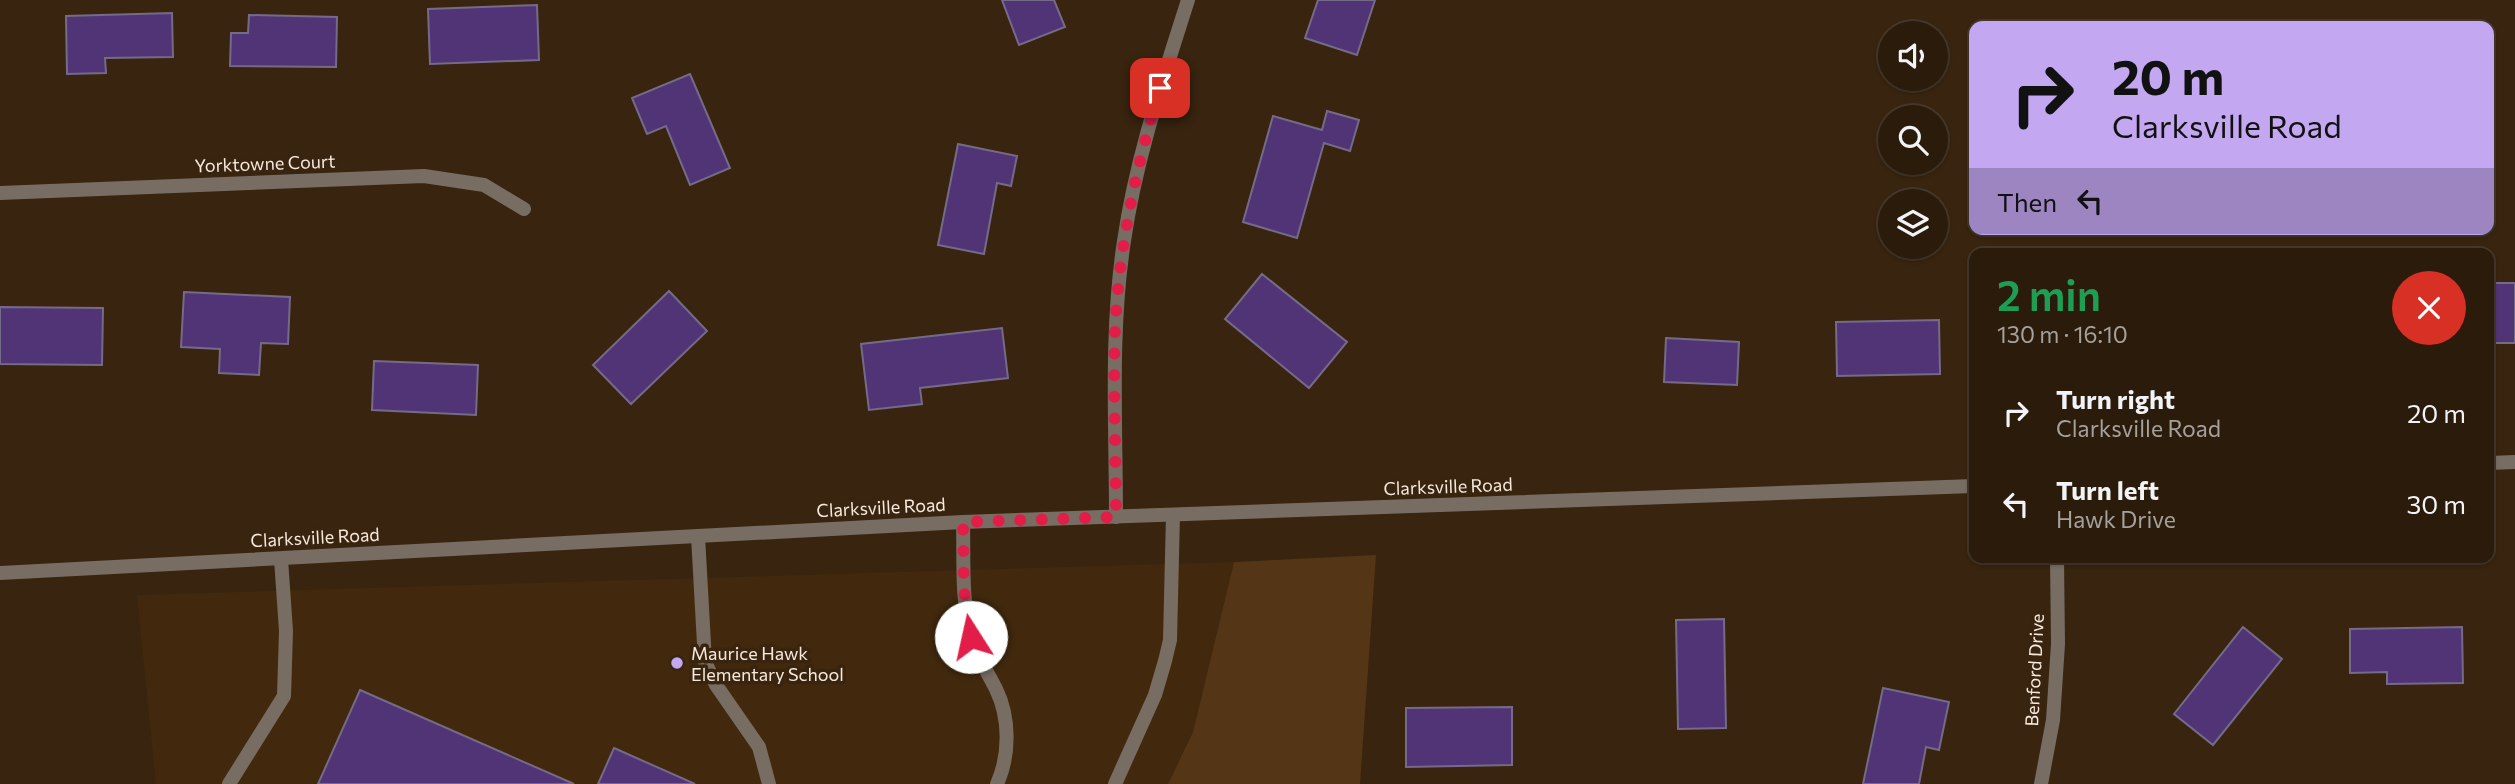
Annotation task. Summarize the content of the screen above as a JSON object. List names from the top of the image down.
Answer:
{
  "streets": {
    "street": ["Yorktowne Court", "Clarksville Road", "Benford Drive"]
  },
  "places": ["Maurice Hawk Elementary School"],
  "page": {
    "turn": ["20 m", "Clarksville Road"],
    "then": "Then",
    "heading": ["2 min", "130 m · 16:10"],
    "list": [
      {
        "name": "Turn right",
        "note": "Clarksville Road",
        "value": "20 m"
      },
      {
        "name": "Turn left",
        "note": "Hawk Drive",
        "value": "30 m"
      }
    ]
  }
}
